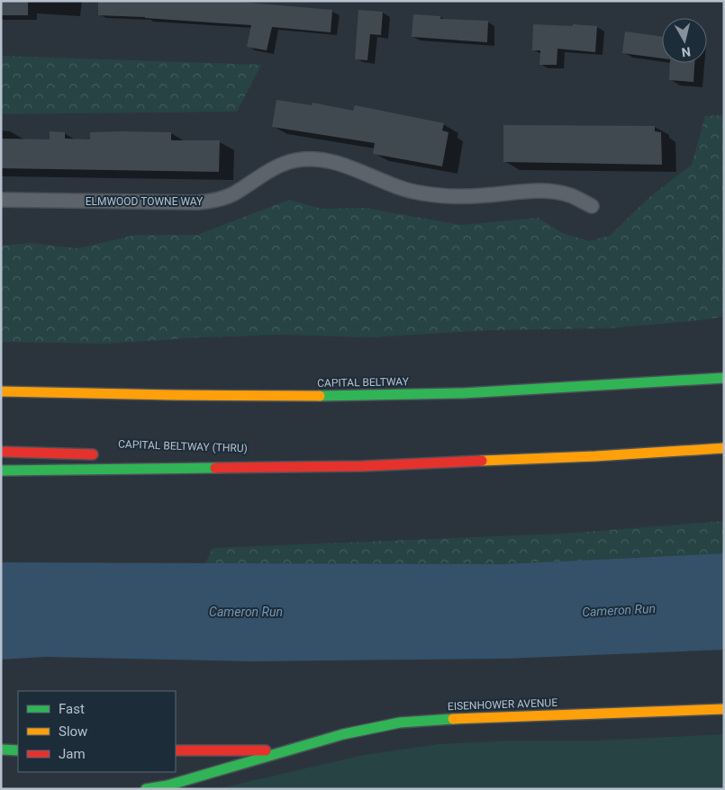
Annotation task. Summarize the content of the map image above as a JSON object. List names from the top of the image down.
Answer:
{
  "streets": {
    "main road": ["CAPITAL BELTWAY", "CAPITAL BELTWAY (THRU)", "EISENHOWER AVENUE"],
    "street": ["ELMWOOD TOWNE WAY"]
  },
  "water": ["Cameron Run"],
  "legend": ["Fast", "Slow", "Jam"],
  "north": "bottom"
}
